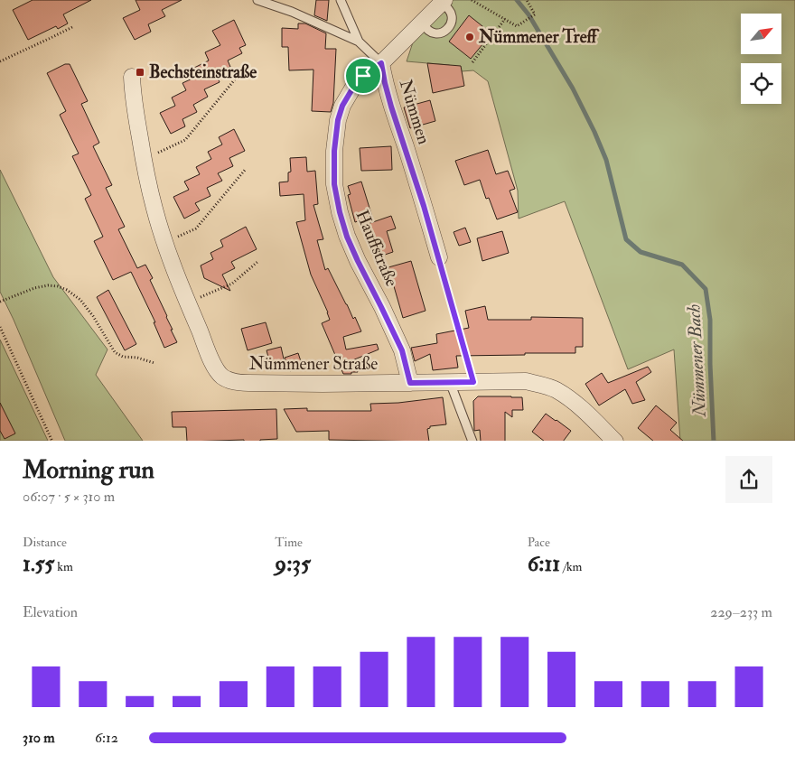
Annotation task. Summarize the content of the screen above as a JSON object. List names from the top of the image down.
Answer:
{
  "streets": {
    "street": ["Nümmen", "Hauffstraße", "Nümmener Straße"]
  },
  "crossings": [
    ["Nümmen", "Hauffstraße"],
    ["Hauffstraße", "Nümmener Straße"]
  ],
  "water": ["Nümmener Bach"],
  "places": {
    "other": ["Nümmener Treff"],
    "transit": ["Bechsteinstraße"]
  },
  "north": "top right",
  "page": {
    "heading": ["Morning run", "06:07 · 5 × 310 m"],
    "stats": [
      ["Distance", "1.55 km"],
      ["Time", "9:35"],
      ["Pace", "6:11 /km"]
    ],
    "chart": ["Elevation", "229–233 m"],
    "list": [
      {
        "name": "310 m",
        "note": "6:12"
      }
    ]
  }
}
